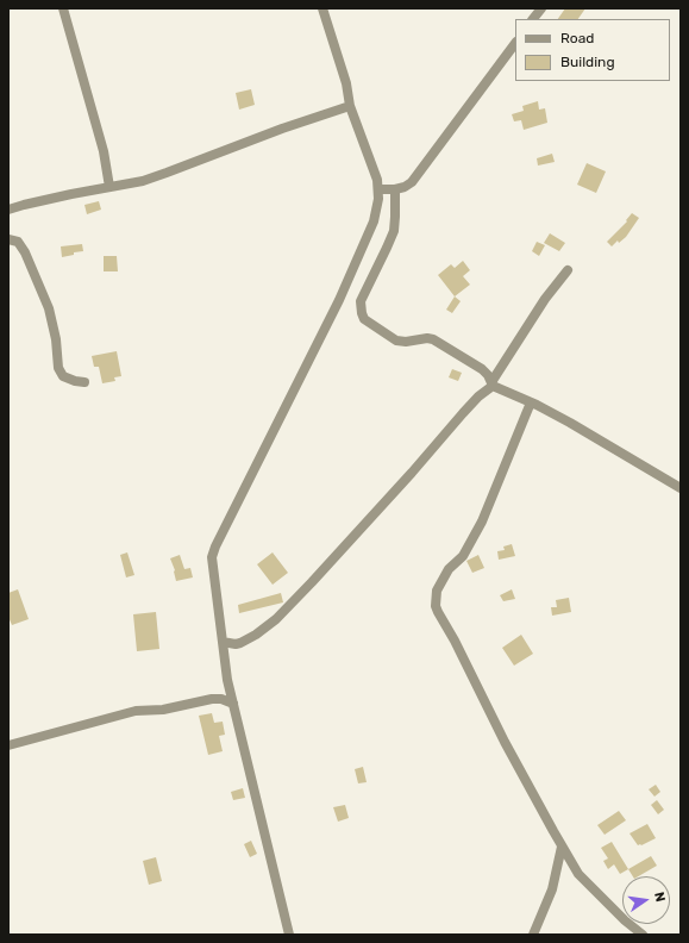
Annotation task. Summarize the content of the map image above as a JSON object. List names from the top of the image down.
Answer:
{
  "legend": ["Road", "Building"],
  "north": "right"
}
